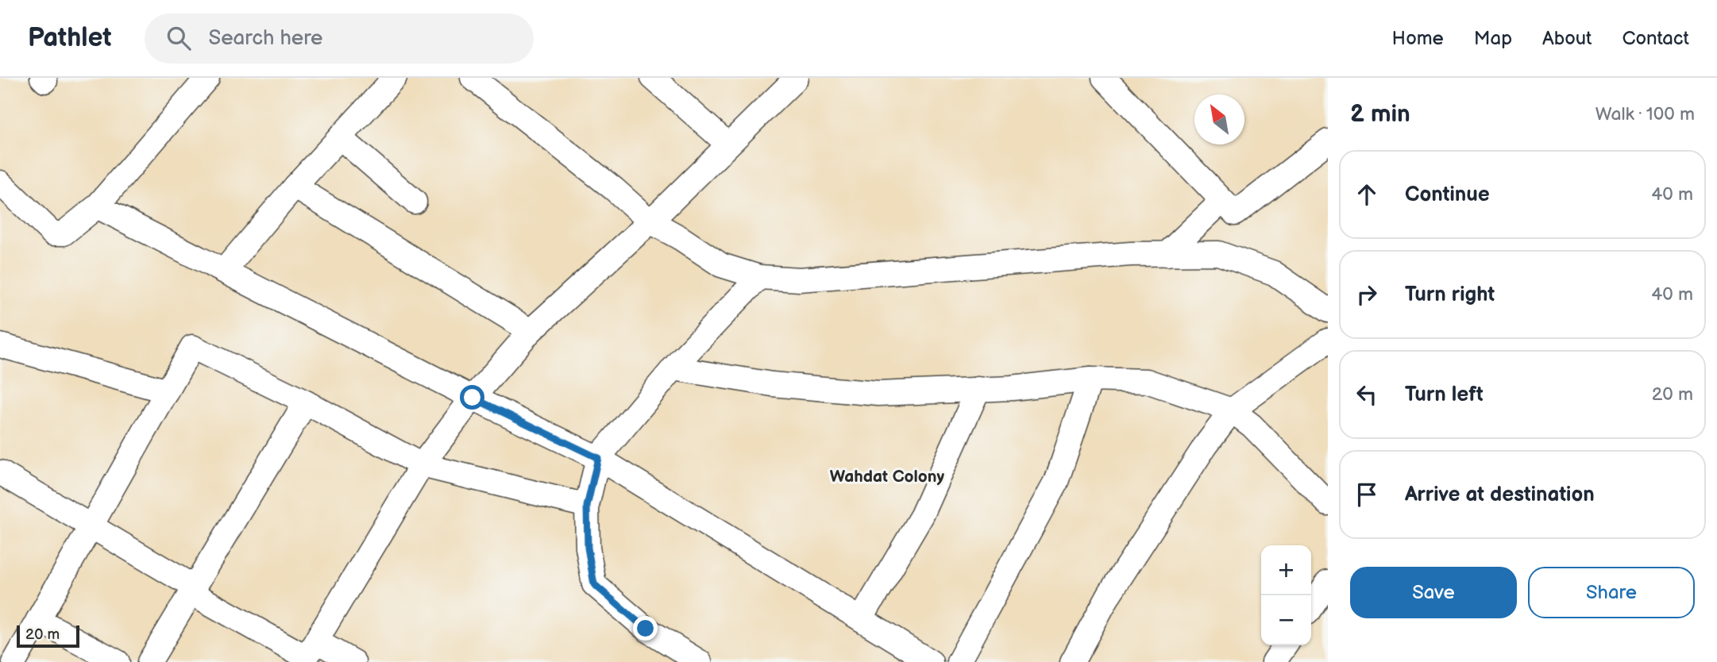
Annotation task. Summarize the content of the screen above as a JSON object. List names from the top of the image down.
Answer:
{
  "districts": ["Wahdat Colony"],
  "scale_bar": "20 m",
  "north": "top left",
  "page": {
    "header": "Pathlet",
    "search": "Search here",
    "nav": [
      "Home",
      "Map",
      "About",
      "Contact"
    ],
    "heading": ["2 min", "Walk · 100 m"],
    "list": [
      ["Continue", "40 m"],
      ["Turn right", "40 m"],
      ["Turn left", "20 m"],
      "Arrive at destination"
    ],
    "map_buttons": ["+", "−"],
    "buttons": ["Save", "Share"],
    "scale": "20 m"
  }
}
